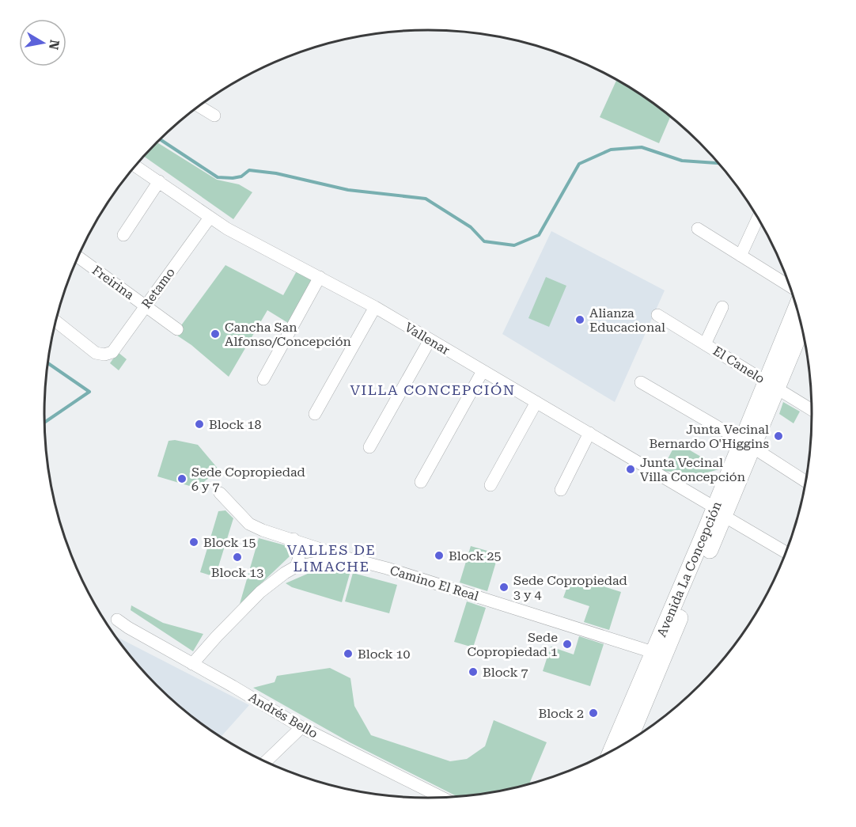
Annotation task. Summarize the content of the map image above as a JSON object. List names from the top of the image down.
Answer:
{
  "streets": {
    "street": [
      "Freirina",
      "Retamo",
      "Vallenar",
      "El Canelo",
      "Avenida La Concepción",
      "Camino El Real",
      "Andrés Bello"
    ]
  },
  "crossings": [
    ["Freirina", "Retamo"],
    ["Retamo", "Vallenar"],
    ["Vallenar", "Avenida La Concepción"],
    ["El Canelo", "Avenida La Concepción"],
    ["Avenida La Concepción", "Camino El Real"],
    ["Camino El Real", "Andrés Bello"]
  ],
  "districts": ["VILLA CONCEPCIÓN", "VALLES DE LIMACHE"],
  "places": [
    "Alianza Educacional",
    "Cancha San Alfonso/Concepción",
    "Block 18",
    "Junta Vecinal Bernardo O'Higgins",
    "Junta Vecinal Villa Concepción",
    "Sede Copropiedad 6 y 7",
    "Block 15",
    "Block 25",
    "Block 13",
    "Sede Copropiedad 3 y 4",
    "Sede Copropiedad 1",
    "Block 10",
    "Block 7",
    "Block 2"
  ],
  "north": "right"
}
